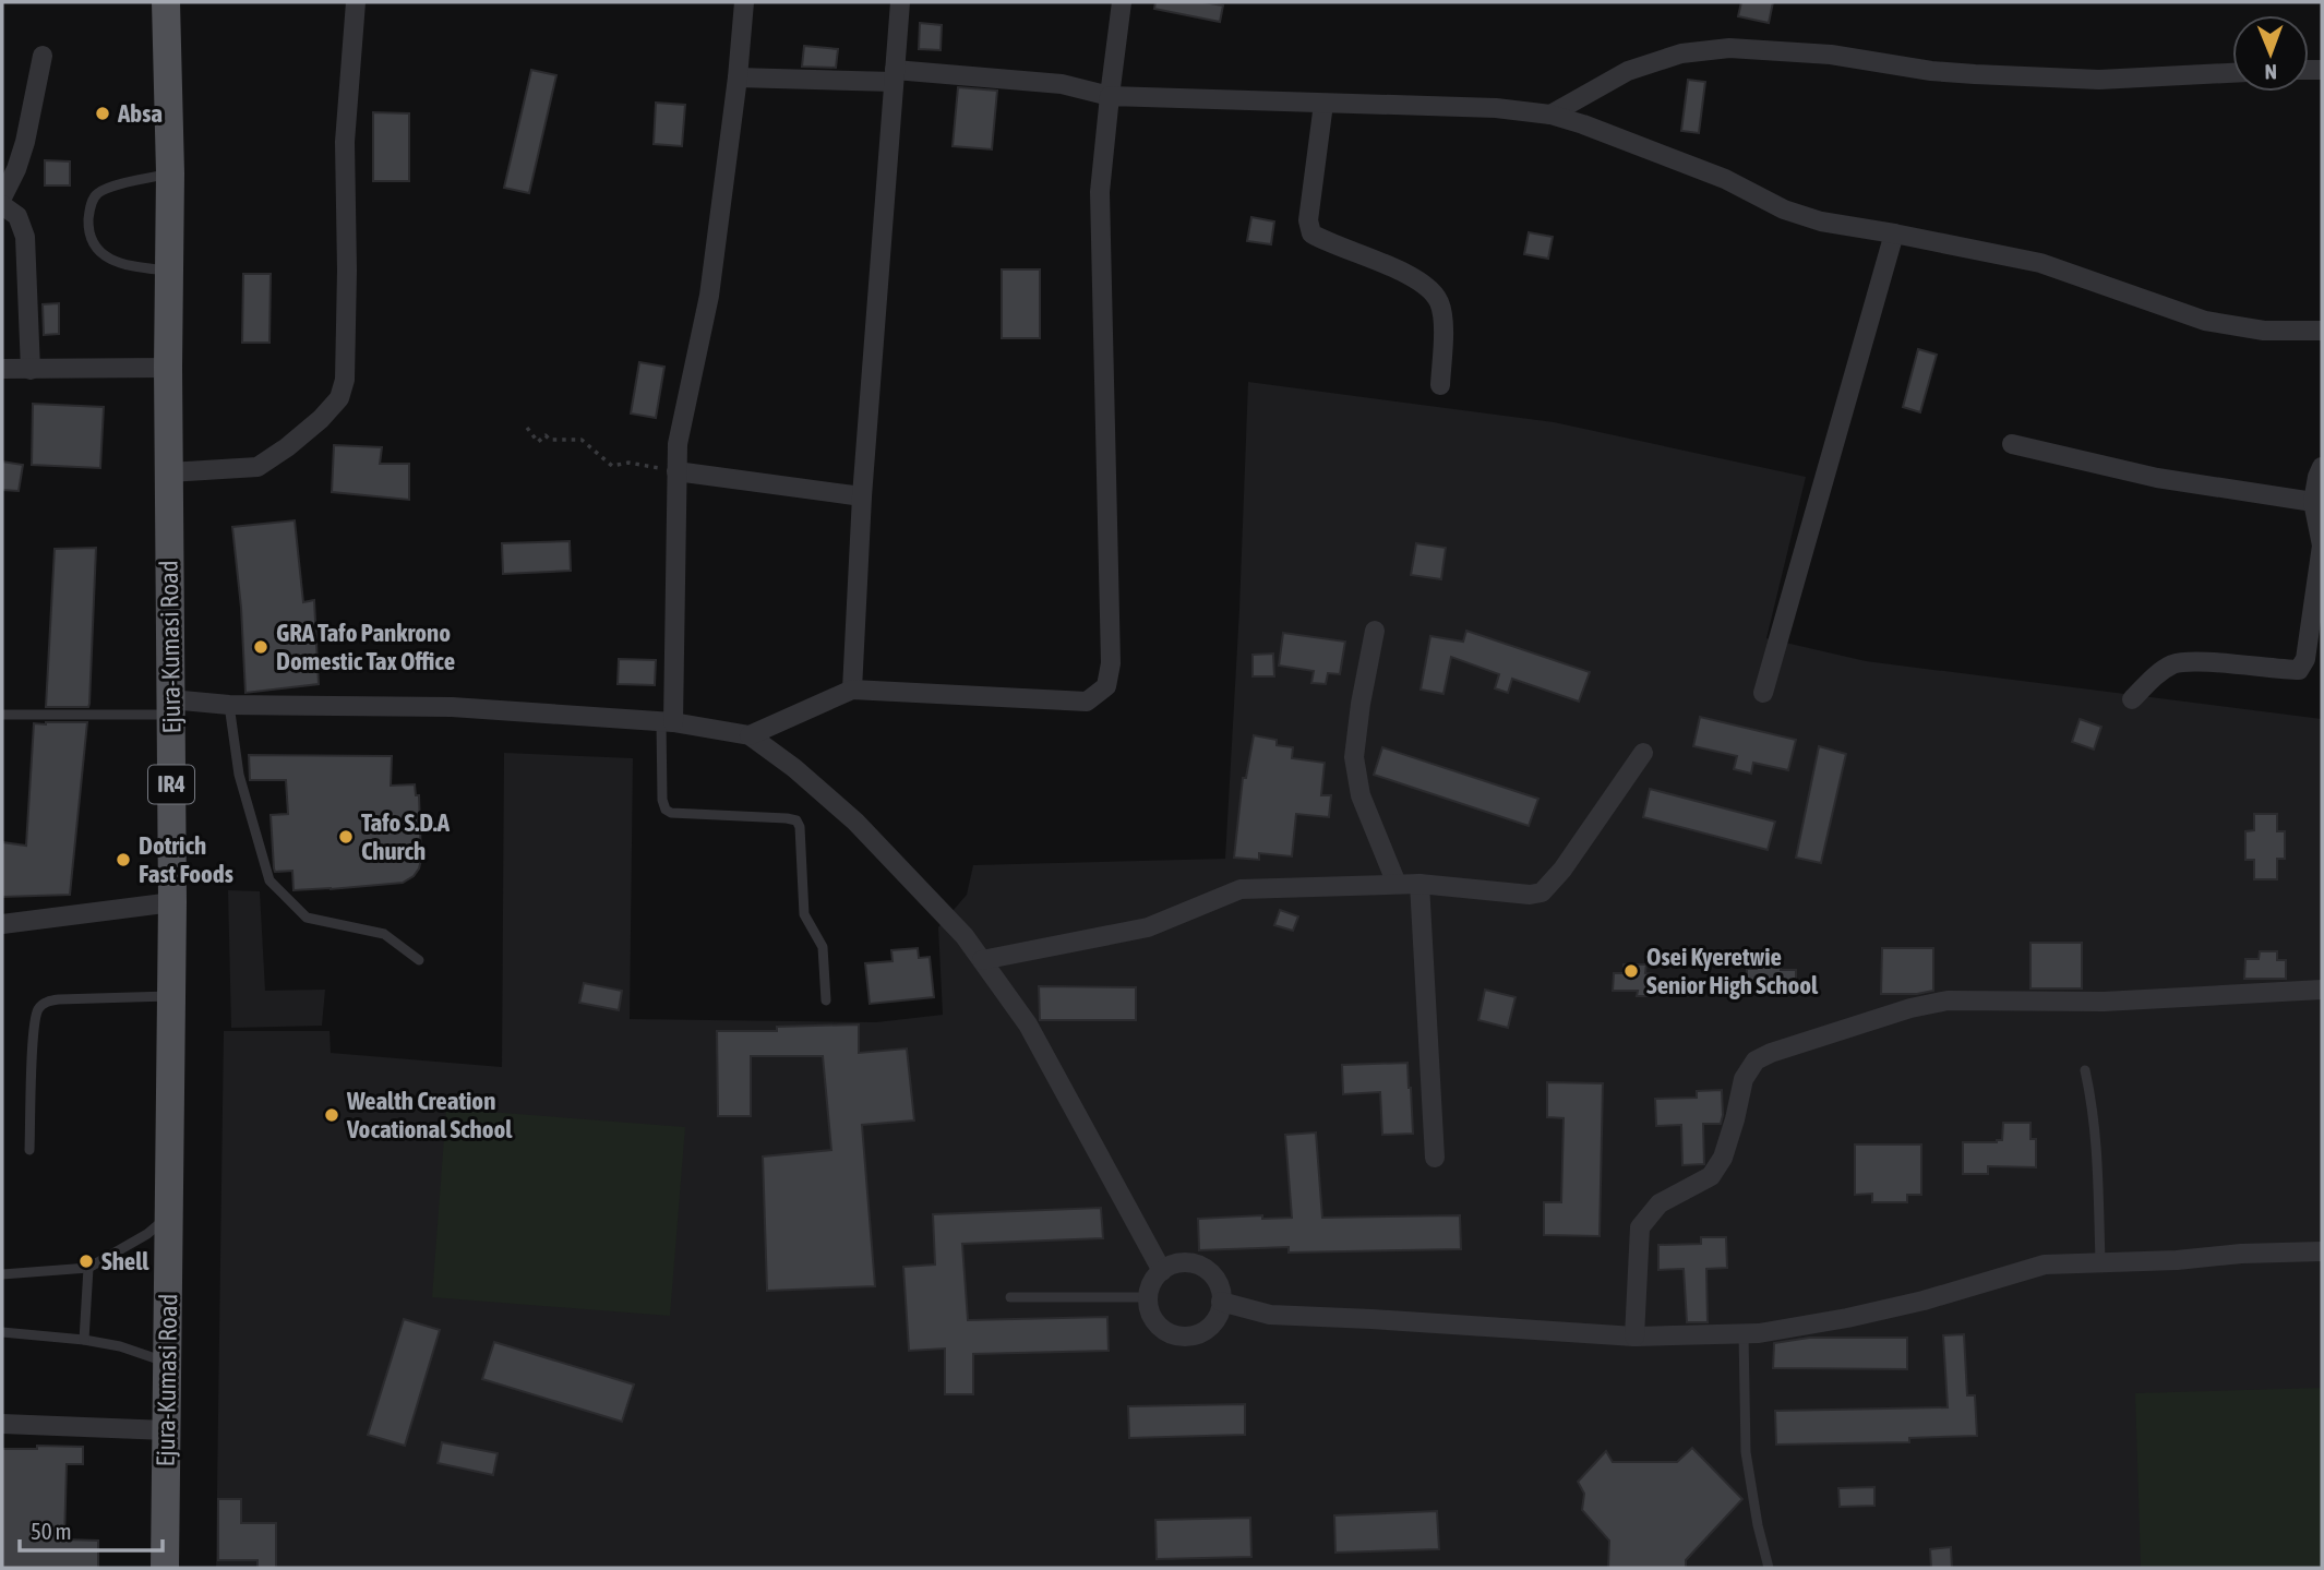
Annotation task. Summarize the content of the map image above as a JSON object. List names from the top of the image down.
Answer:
{
  "streets": {
    "main road": ["Ejura-Kumasi Road", "IR4"]
  },
  "places": [
    "Absa",
    "GRA Tafo Pankrono Domestic Tax Office",
    "Tafo S.D.A Church",
    "Dotrich Fast Foods",
    "Osei Kyeretwie Senior High School",
    "Wealth Creation Vocational School",
    "Shell"
  ],
  "scale_bar": "50 m",
  "north": "bottom"
}
